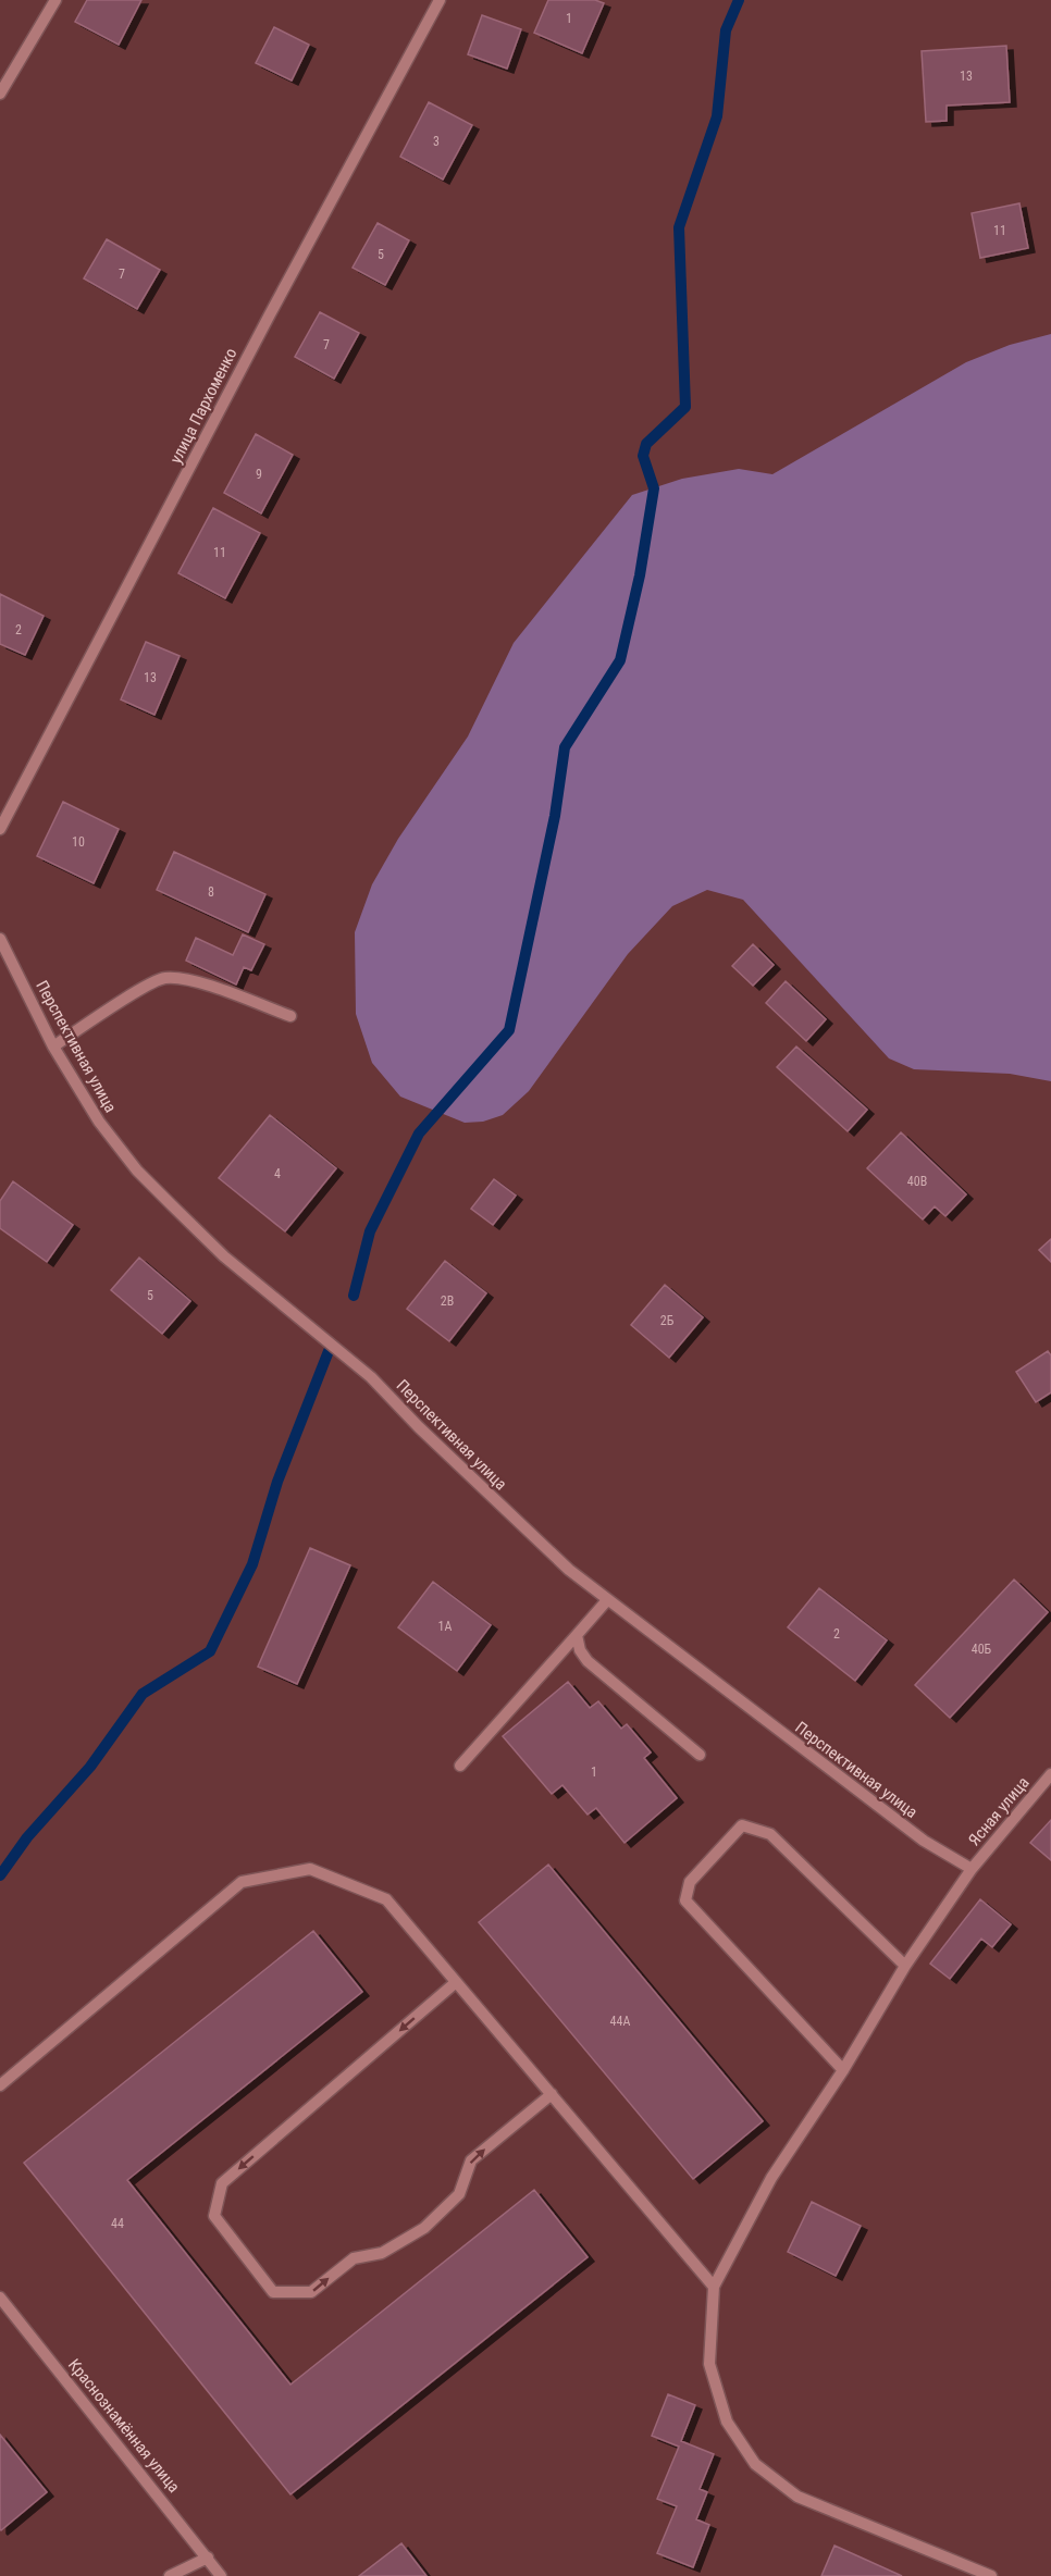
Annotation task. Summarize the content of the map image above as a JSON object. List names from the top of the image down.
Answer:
{
  "streets": {
    "street": [
      "улица Пархоменко",
      "Перспективная улица",
      "Ясная улица",
      "Краснознамённая улица"
    ]
  },
  "crossings": [
    ["Перспективная улица", "Ясная улица"]
  ],
  "house_numbers": [
    "1",
    "13",
    "3",
    "11",
    "5",
    "7",
    "7",
    "9",
    "11",
    "2",
    "13",
    "10",
    "8",
    "4",
    "40В",
    "5",
    "2В",
    "2Б",
    "1А",
    "2",
    "40Б",
    "1",
    "44А",
    "44"
  ]
}
